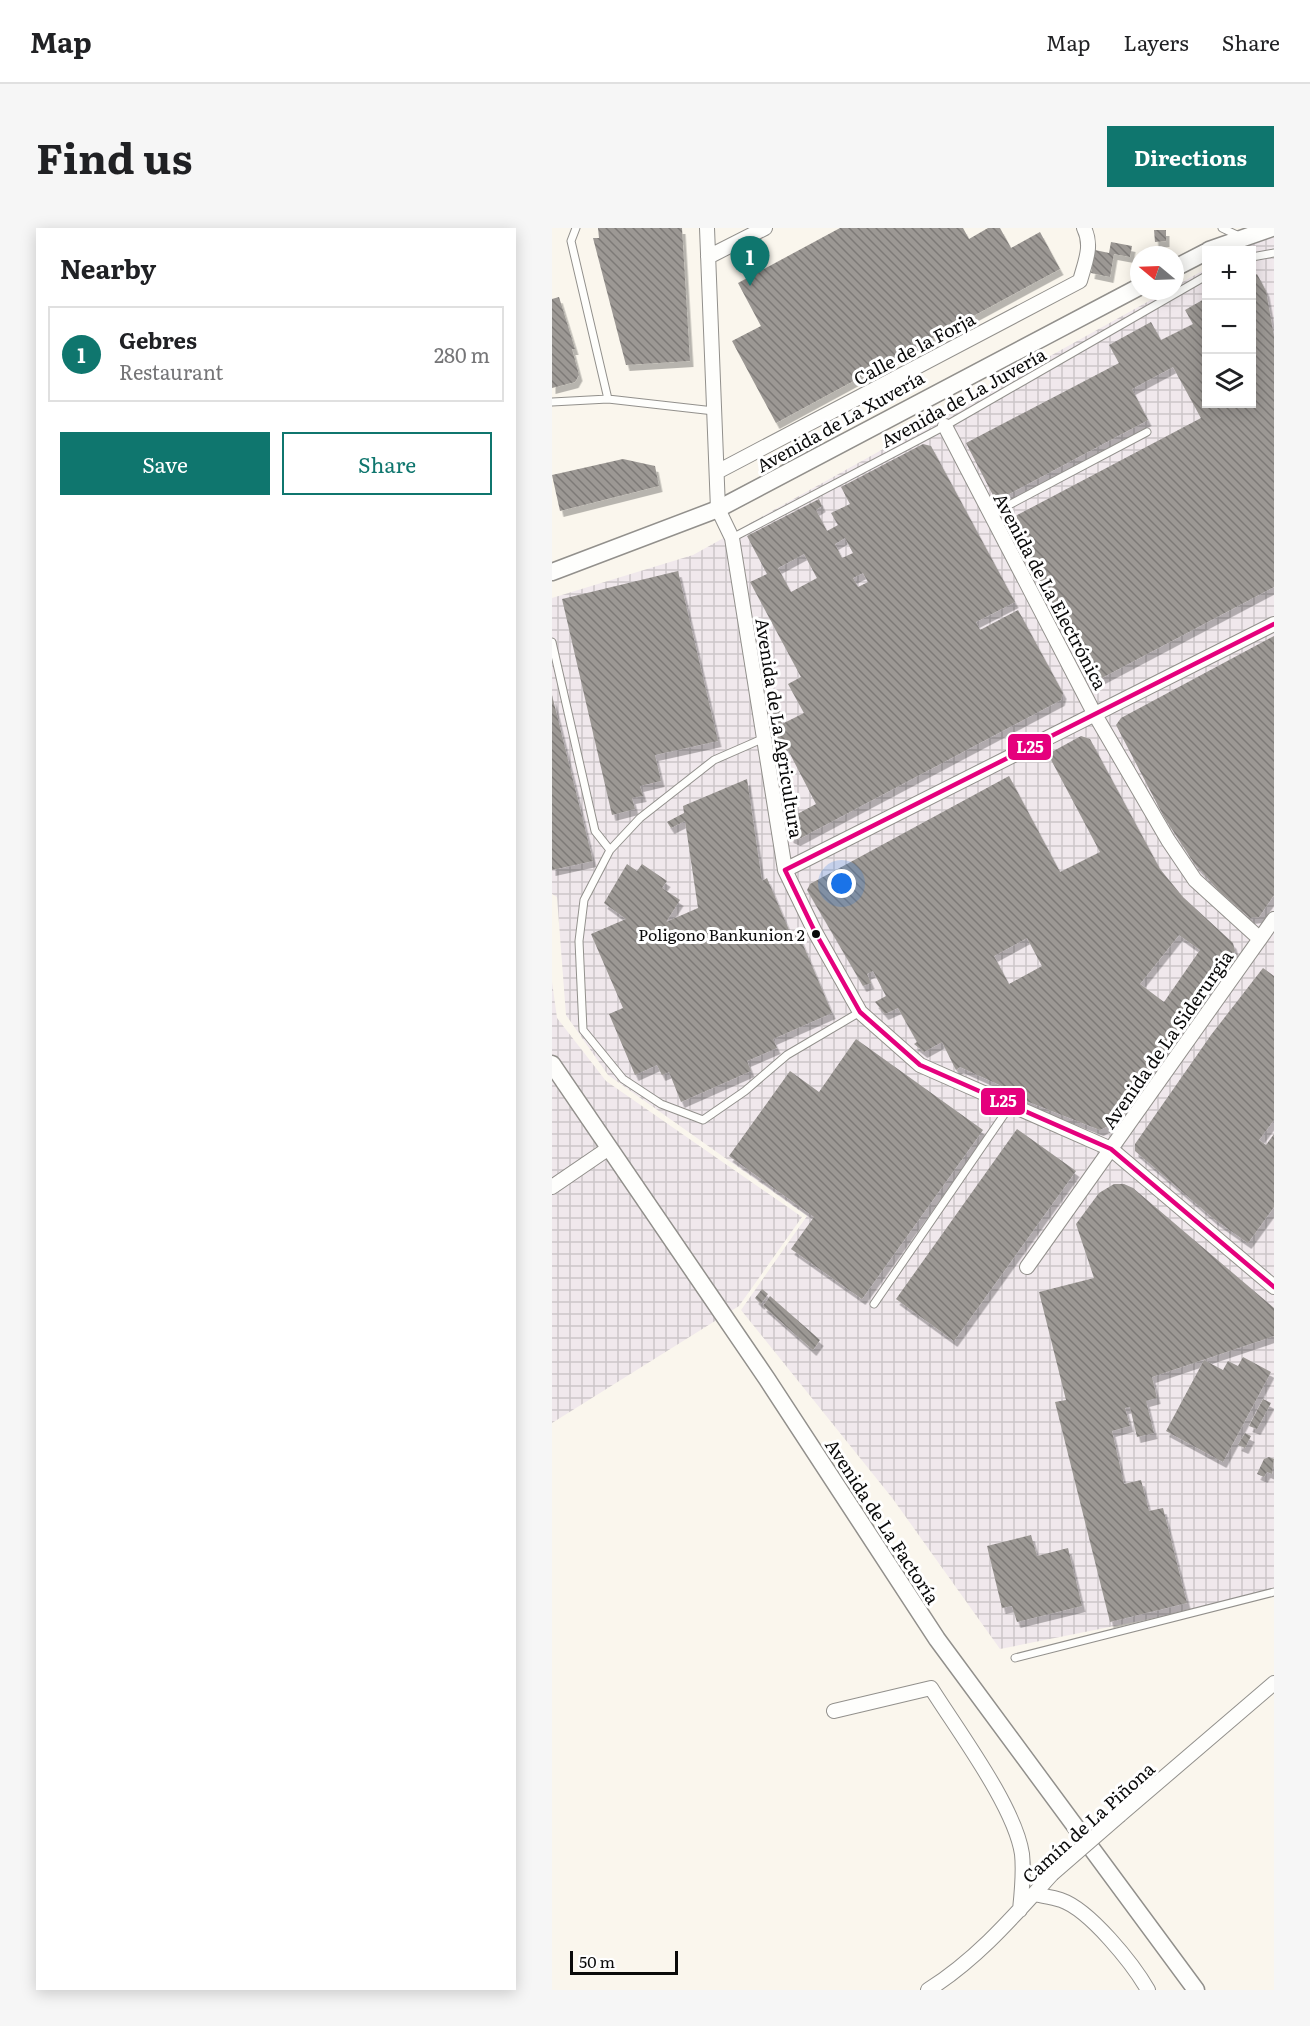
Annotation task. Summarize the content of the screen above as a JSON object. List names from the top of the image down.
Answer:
{
  "streets": {
    "street": [
      "Calle de la Forja",
      "Avenida de La Xuvería",
      "Avenida de La Electrónica",
      "Avenida de La Agricultura",
      "Avenida de La Siderurgia",
      "Avenida de La Factoría",
      "Camín de La Piñona"
    ],
    "lane": ["Avenida de La Juvería"]
  },
  "crossings": [
    ["Avenida de La Juvería", "Avenida de La Electrónica"],
    ["Avenida de La Juvería", "Avenida de La Agricultura"],
    ["Avenida de La Xuvería", "Avenida de La Agricultura"],
    ["Avenida de La Electrónica", "Avenida de La Siderurgia"],
    ["Avenida de La Agricultura", "Avenida de La Siderurgia"]
  ],
  "places": ["Poligono Bankunion 2"],
  "lines": ["transit line L25"],
  "scale_bar": "50 m",
  "north": "left",
  "page": {
    "header": "Map",
    "nav": ["Map", "Layers", "Share"],
    "title": "Find us",
    "buttons": [
      "Directions",
      ["Save", "Share"]
    ],
    "heading": "Nearby",
    "pins": "1",
    "map_buttons": ["+", "−"],
    "list": [
      {
        "mark": "1",
        "name": "Gebres",
        "note": "Restaurant",
        "value": "280 m"
      }
    ],
    "scale": "50 m"
  }
}
